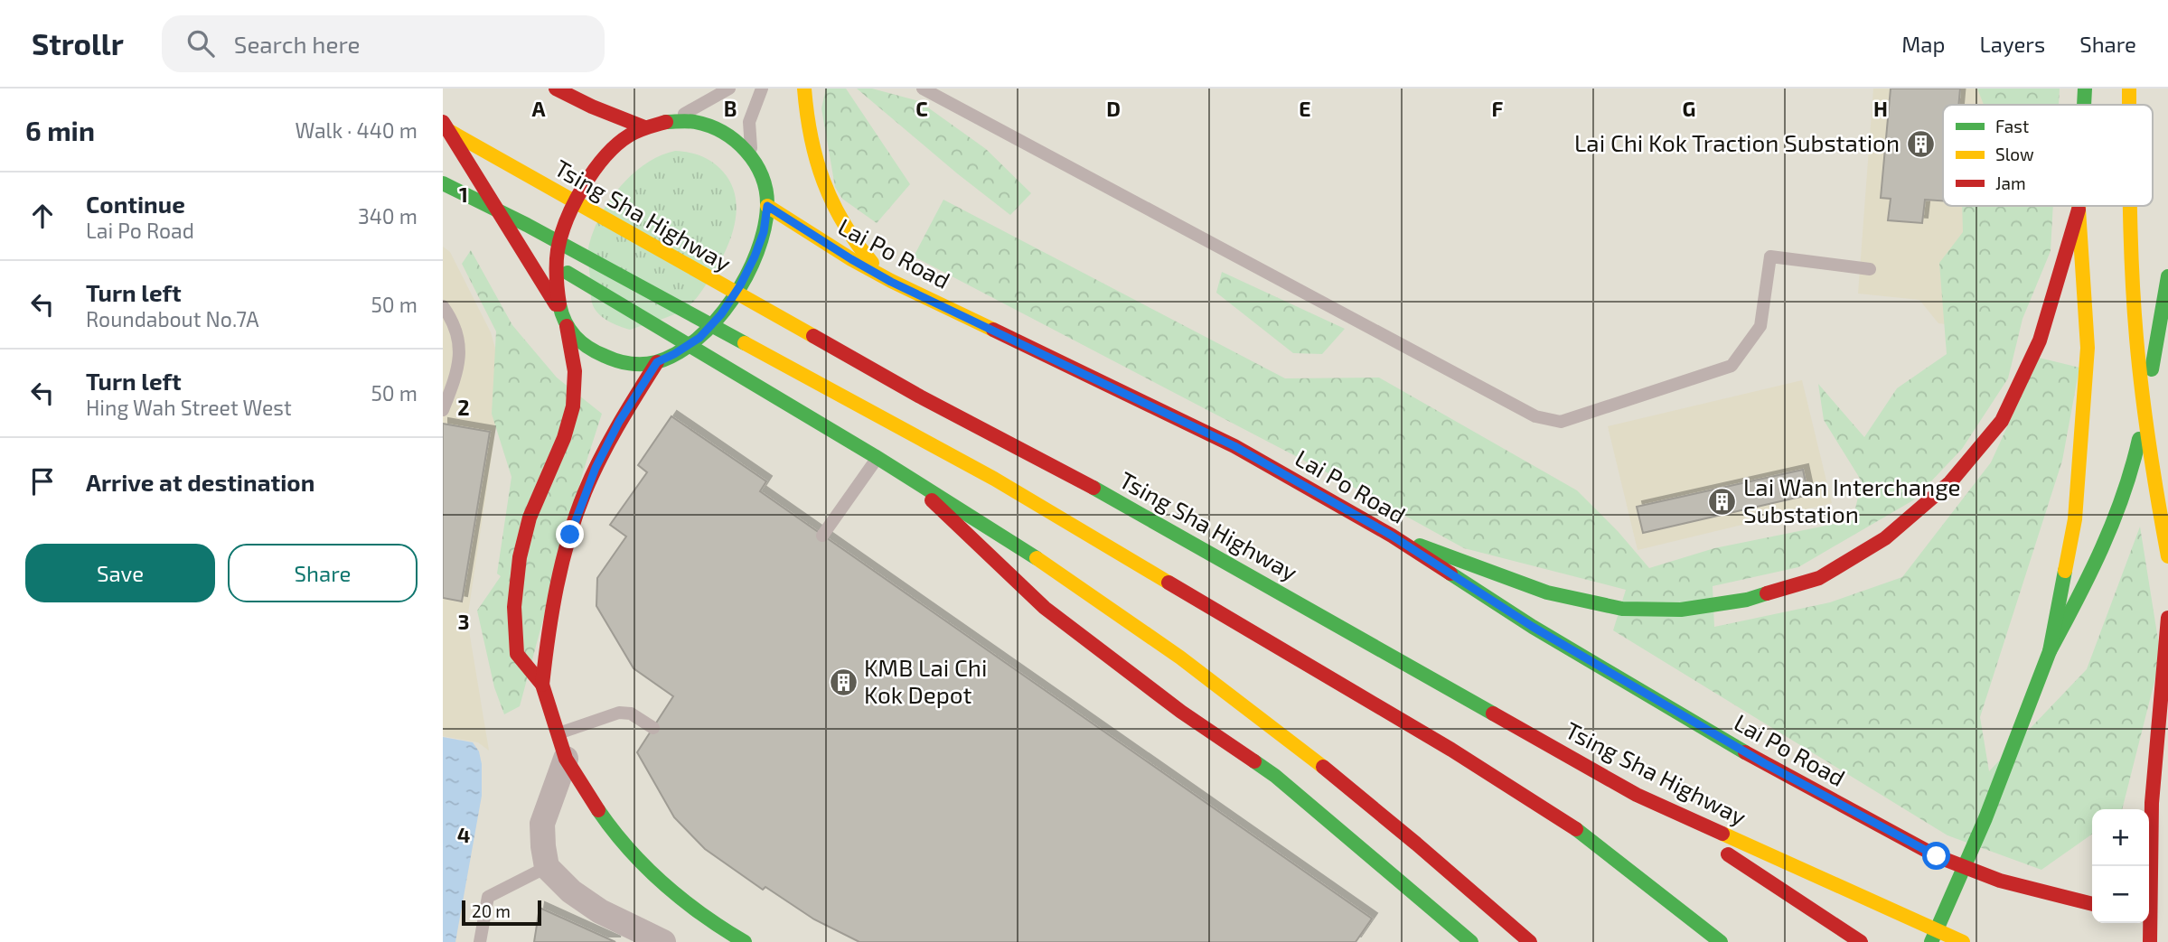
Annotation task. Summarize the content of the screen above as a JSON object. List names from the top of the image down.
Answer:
{
  "streets": {
    "main road": ["Tsing Sha Highway", "Lai Po Road"]
  },
  "places": {
    "building": ["Lai Chi Kok Traction Substation", "Lai Wan Interchange Substation", "KMB Lai Chi Kok Depot"]
  },
  "legend": ["Fast", "Slow", "Jam"],
  "scale_bar": "20 m",
  "page": {
    "header": "Strollr",
    "search": "Search here",
    "nav": ["Map", "Layers", "Share"],
    "heading": ["6 min", "Walk · 440 m"],
    "list": [
      ["Continue", "Lai Po Road", "340 m"],
      ["Turn left", "Roundabout No.7A", "50 m"],
      ["Turn left", "Hing Wah Street West", "50 m"],
      "Arrive at destination"
    ],
    "buttons": ["Save", "Share"],
    "map_buttons": ["+", "−"],
    "scale": "20 m"
  },
  "grid": {
    "columns": [
      "A",
      "B",
      "C",
      "D",
      "E",
      "F",
      "G",
      "H"
    ],
    "rows": [
      "1",
      "2",
      "3",
      "4"
    ]
  }
}
